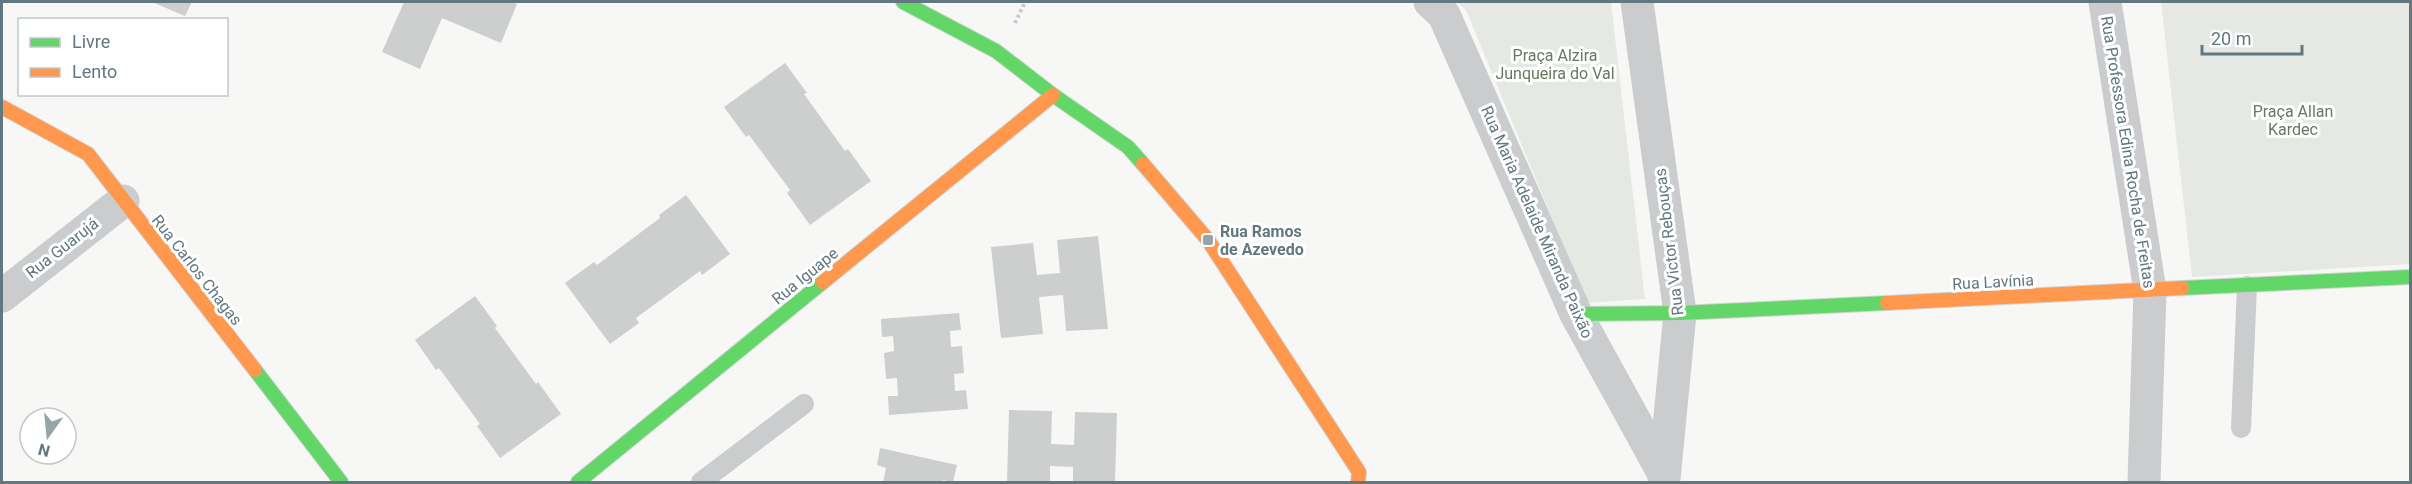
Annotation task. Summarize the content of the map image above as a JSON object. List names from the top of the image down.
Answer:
{
  "streets": {
    "street": [
      "Rua Professora Edina Rocha de Freitas",
      "Rua Maria Adelaide Miranda Paixão",
      "Rua Victor Rebouças",
      "Rua Guarujá",
      "Rua Carlos Chagas",
      "Rua Iguape",
      "Rua Lavínia"
    ]
  },
  "crossings": [
    ["Rua Professora Edina Rocha de Freitas", "Rua Lavínia"],
    ["Rua Maria Adelaide Miranda Paixão", "Rua Victor Rebouças"],
    ["Rua Maria Adelaide Miranda Paixão", "Rua Lavínia"],
    ["Rua Victor Rebouças", "Rua Lavínia"],
    ["Rua Guarujá", "Rua Carlos Chagas"]
  ],
  "parks": ["Praça Alzira Junqueira do Val", "Praça Allan Kardec"],
  "places": {
    "transit": ["Rua Ramos de Azevedo"]
  },
  "legend": ["Livre", "Lento"],
  "scale_bar": "20 m",
  "north": "bottom"
}
